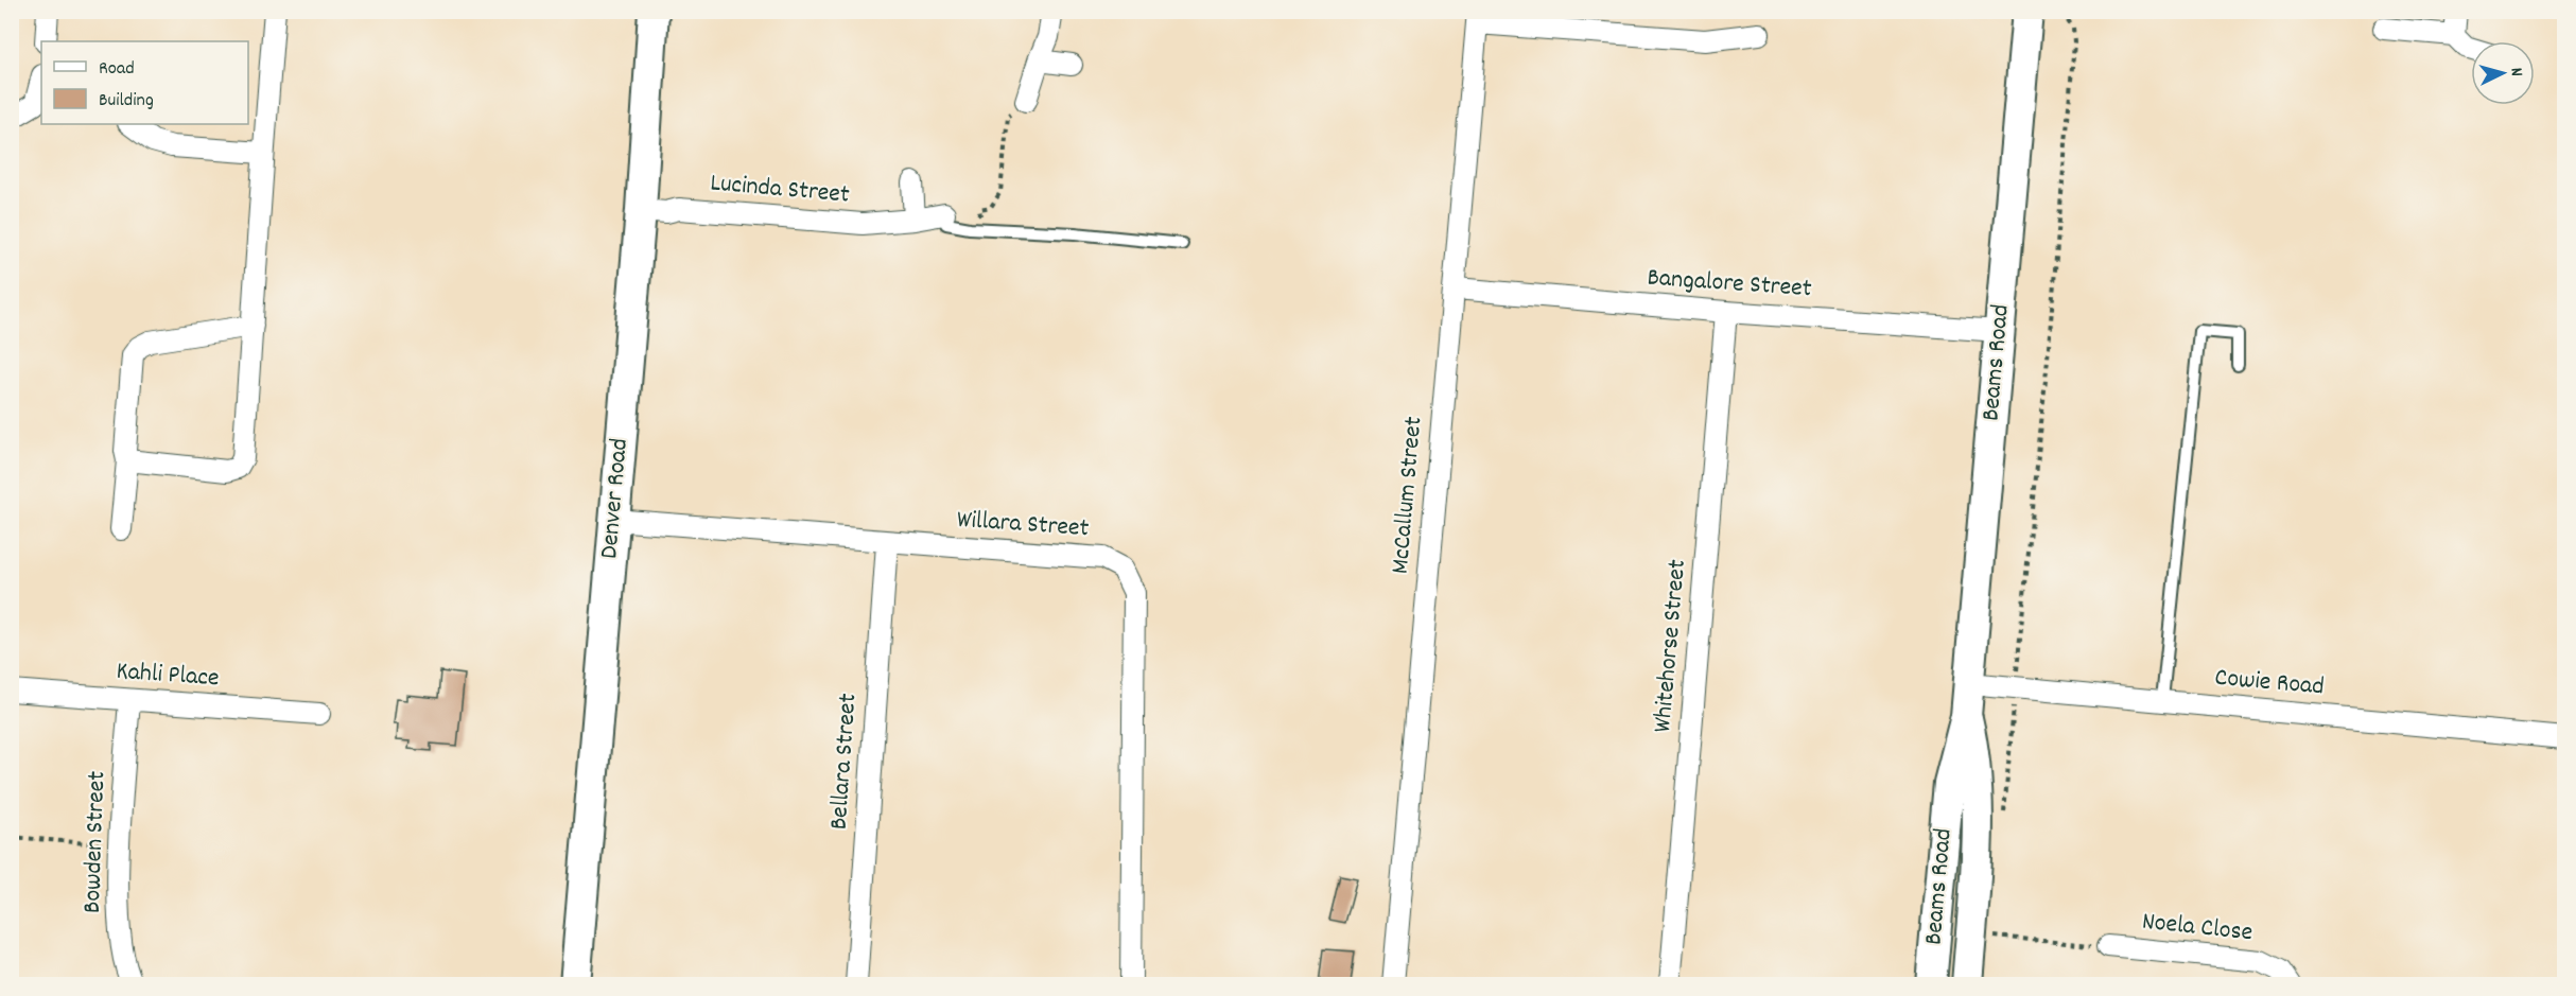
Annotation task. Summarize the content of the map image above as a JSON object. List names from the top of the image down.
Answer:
{
  "streets": {
    "main road": ["Beams Road", "Denver Road"],
    "street": [
      "Lucinda Street",
      "Bangalore Street",
      "McCallum Street",
      "Willara Street",
      "Whitehorse Street",
      "Kahli Place",
      "Cowie Road",
      "Bellara Street",
      "Bowden Street",
      "Noela Close"
    ]
  },
  "crossings": [
    ["Lucinda Street", "Denver Road"],
    ["Bangalore Street", "Beams Road"],
    ["Bangalore Street", "McCallum Street"],
    ["Bangalore Street", "Whitehorse Street"],
    ["Beams Road", "Cowie Road"],
    ["Denver Road", "Willara Street"],
    ["Willara Street", "Bellara Street"],
    ["Kahli Place", "Bowden Street"]
  ],
  "legend": ["Road", "Building"],
  "north": "right"
}
